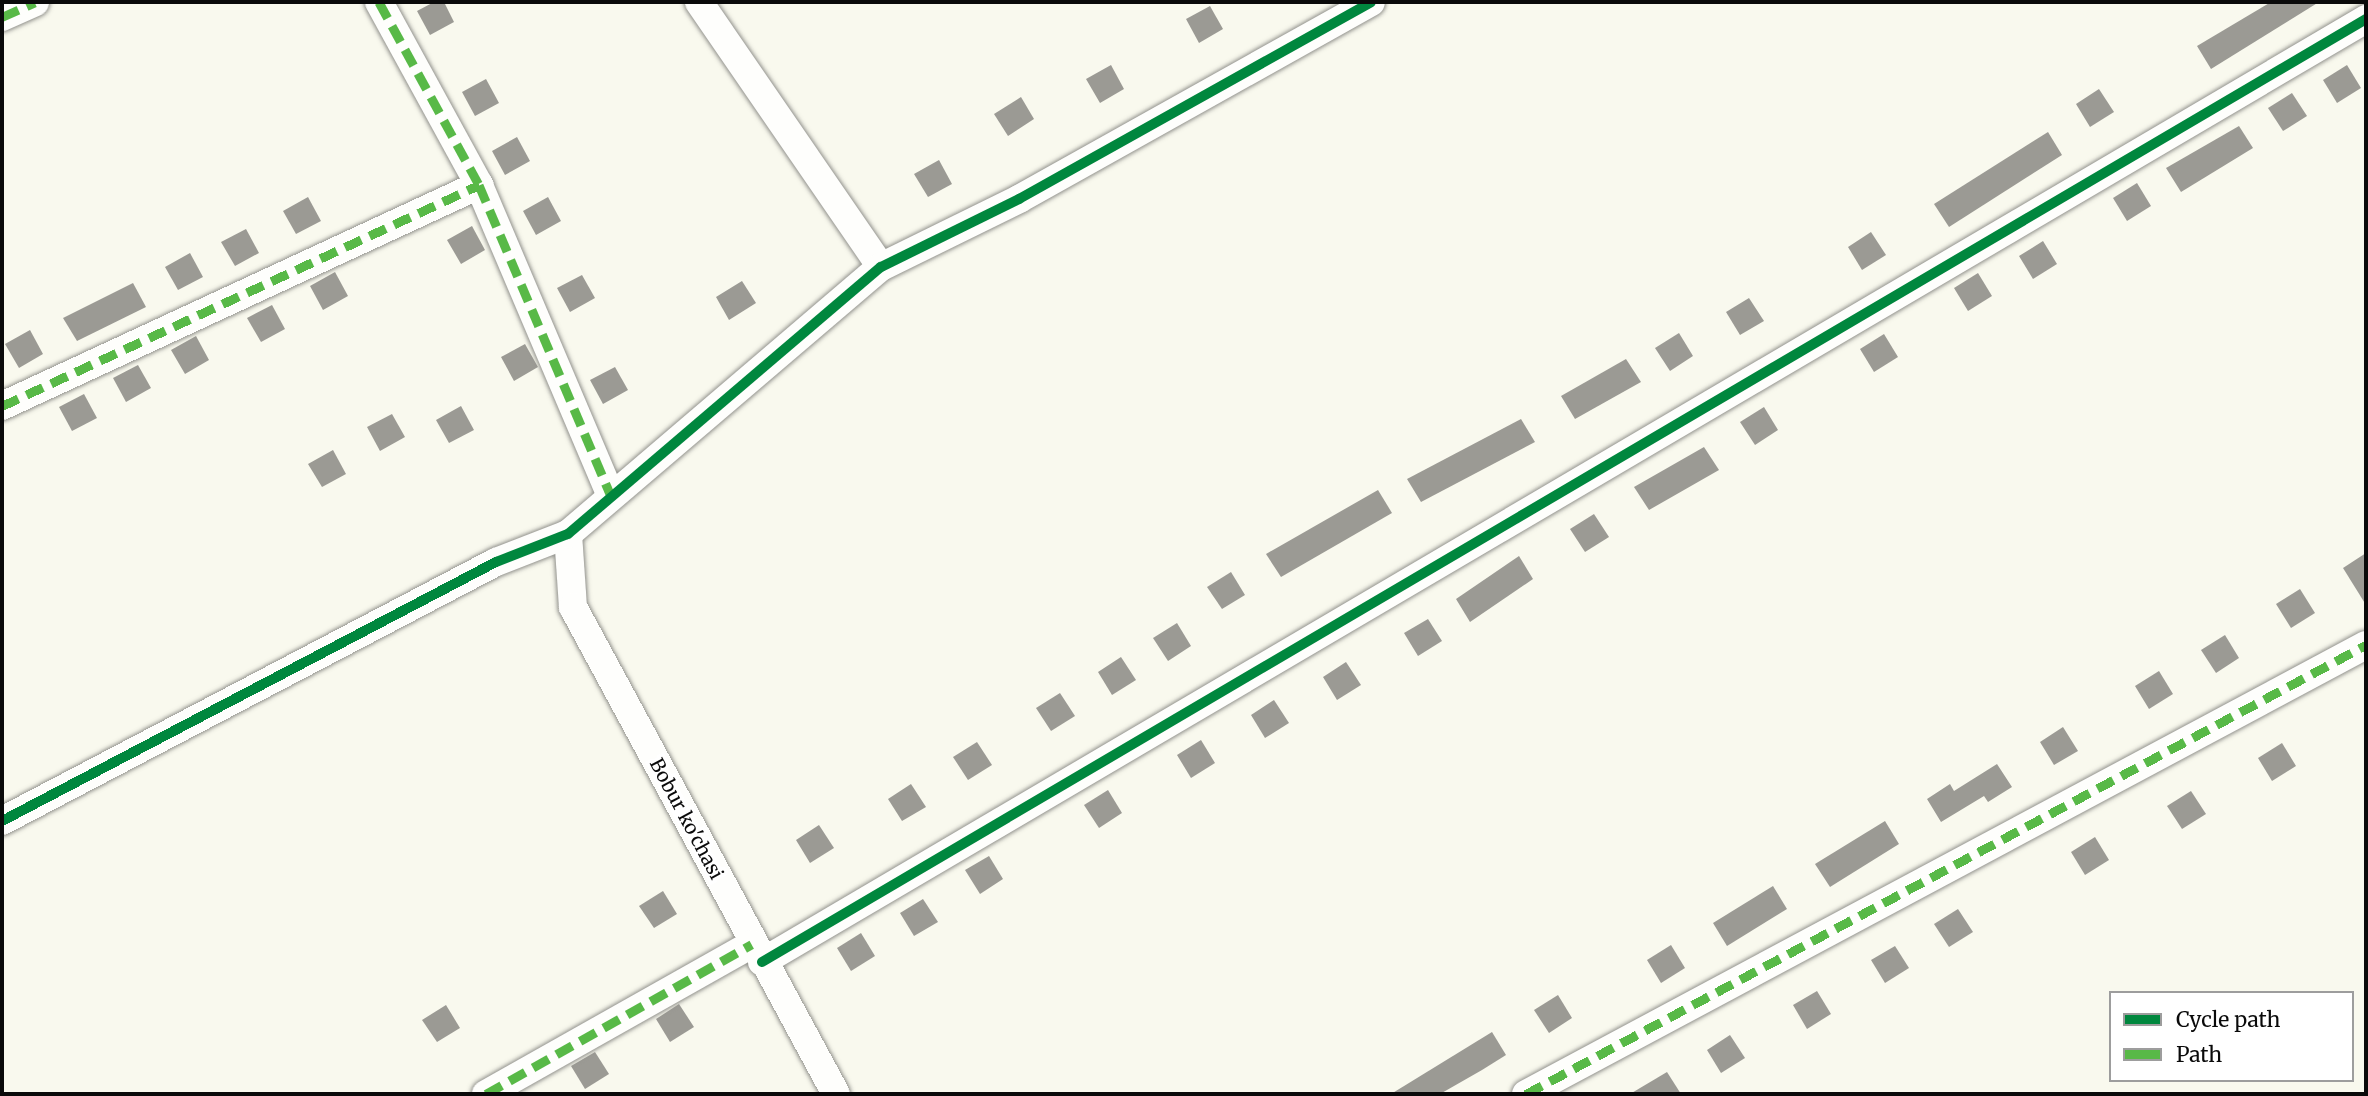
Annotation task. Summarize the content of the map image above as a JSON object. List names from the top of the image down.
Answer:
{
  "streets": {
    "street": ["Bobur ko'chasi"]
  },
  "legend": ["Cycle path", "Path"]
}
